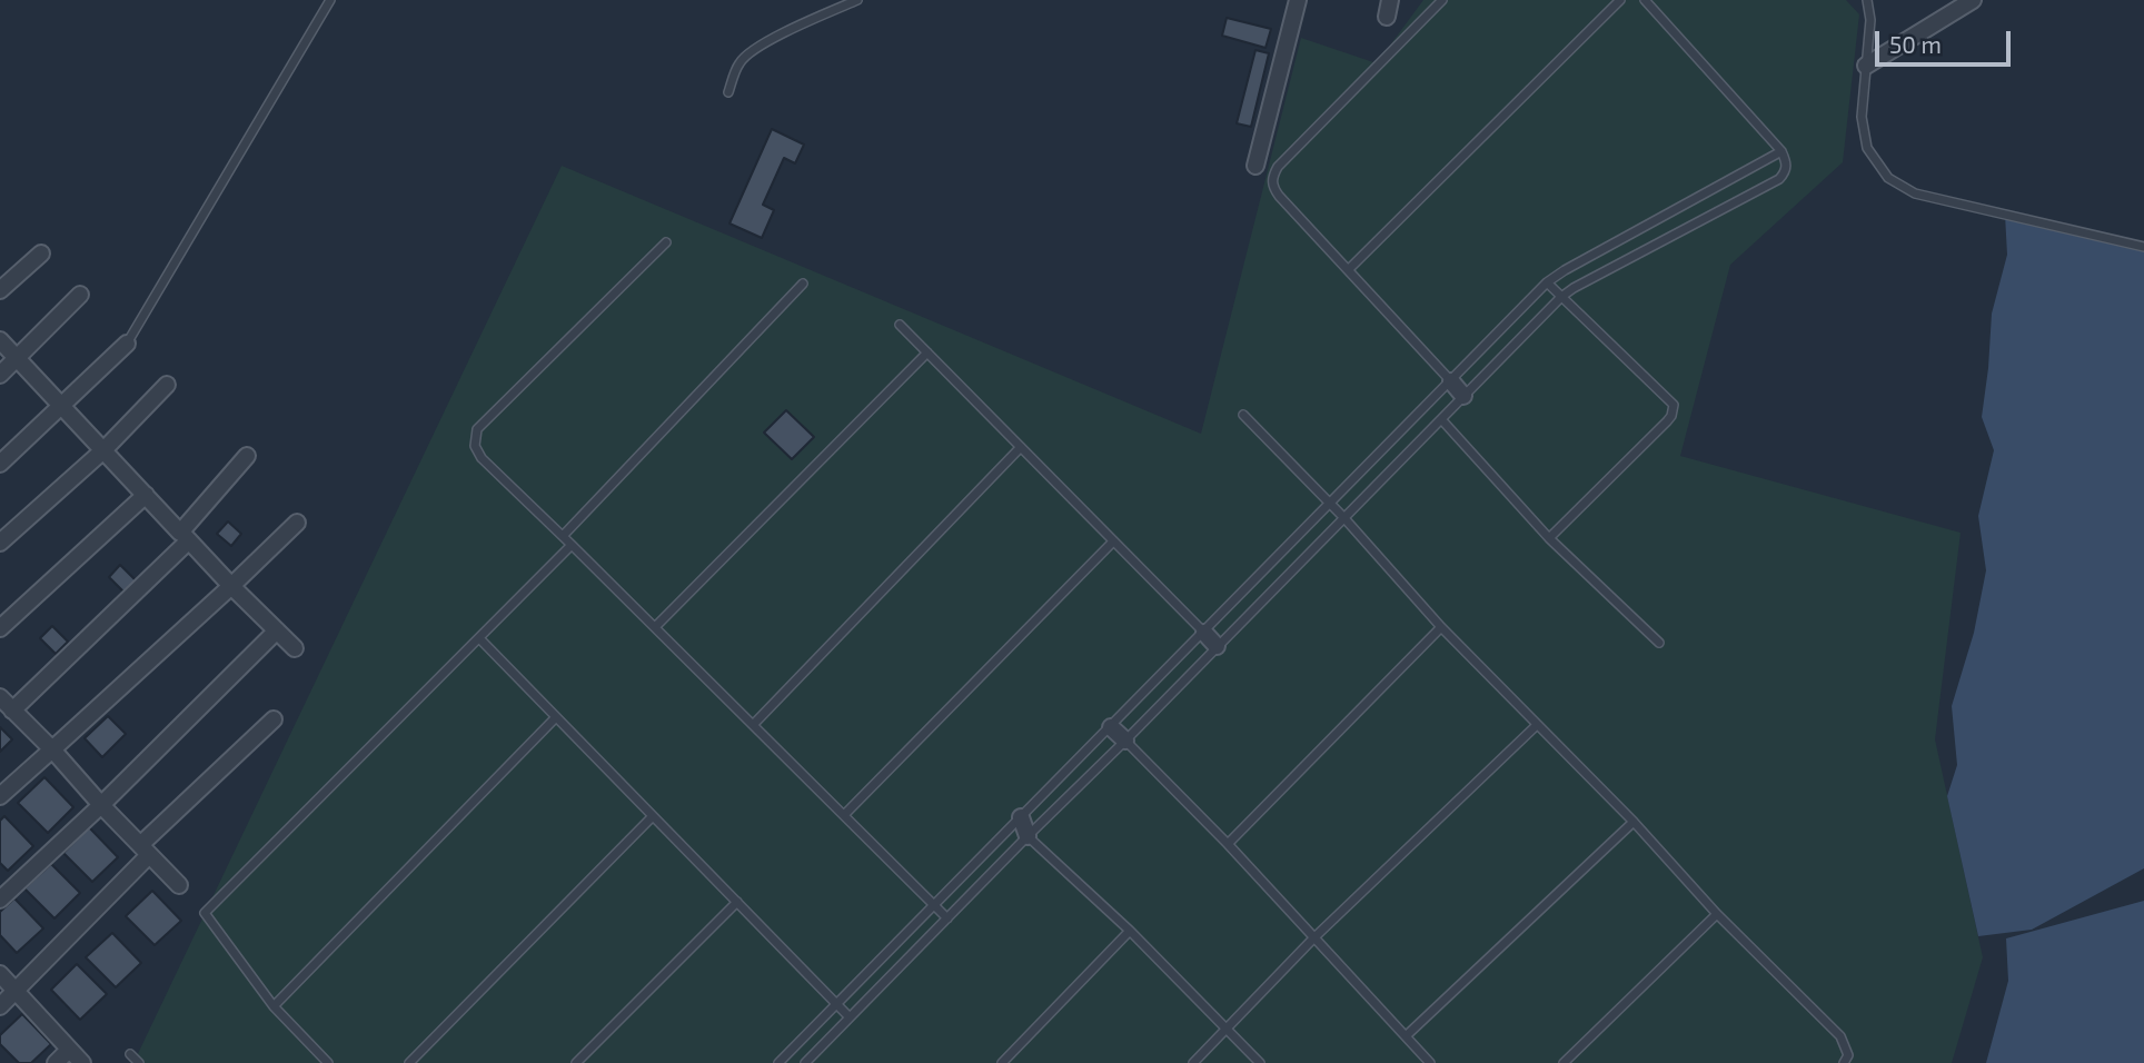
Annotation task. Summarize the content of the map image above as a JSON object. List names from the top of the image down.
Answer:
{
  "scale_bar": "50 m"
}
